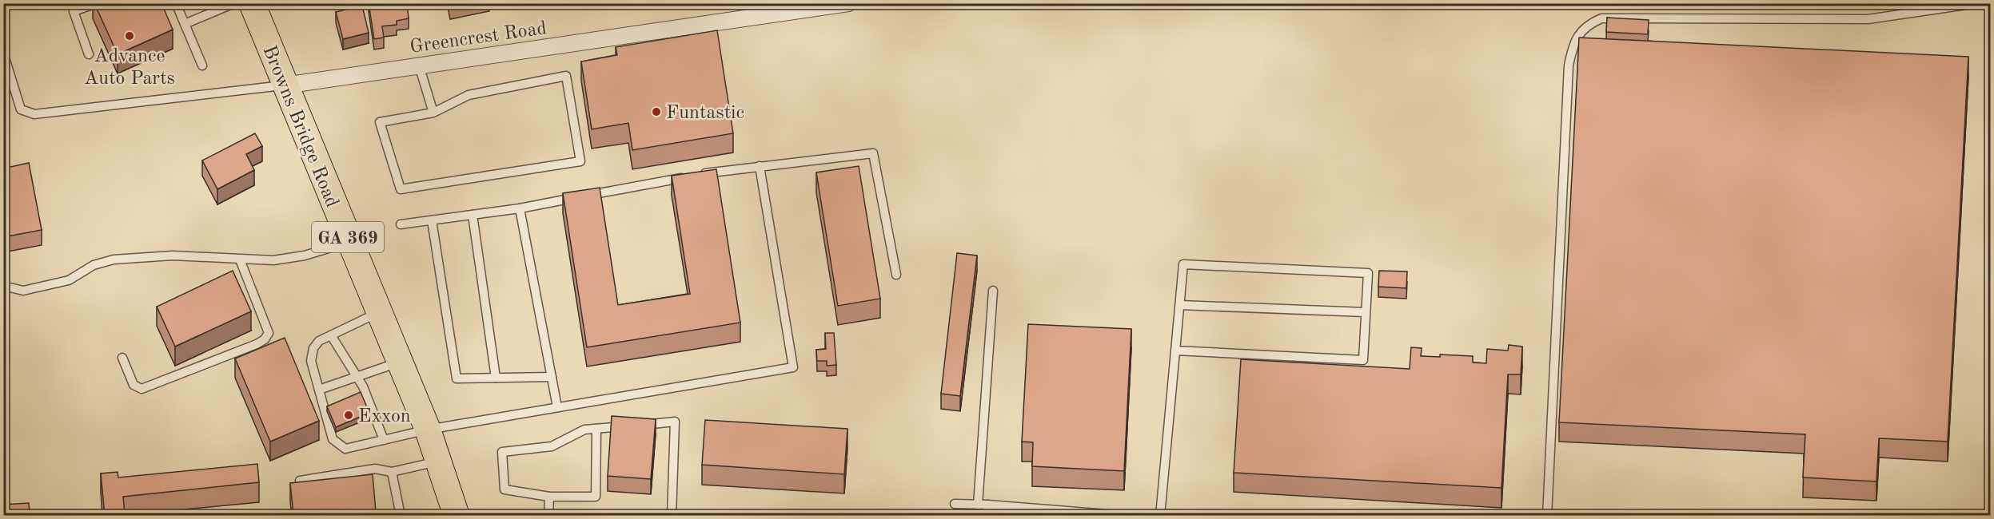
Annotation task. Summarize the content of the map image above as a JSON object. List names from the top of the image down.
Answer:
{
  "streets": {
    "main road": ["Browns Bridge Road", "GA 369"],
    "street": ["Greencrest Road"]
  },
  "crossings": [
    ["Greencrest Road", "Browns Bridge Road"]
  ],
  "places": ["Advance Auto Parts", "Funtastic", "Exxon"]
}
